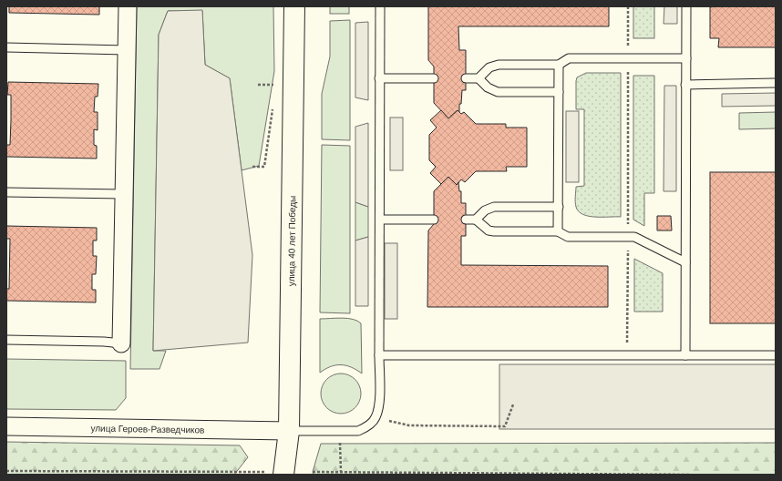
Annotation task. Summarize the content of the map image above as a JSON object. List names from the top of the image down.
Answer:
{
  "streets": {
    "street": ["улица 40 лет Победы", "улица Героев-Разведчиков"]
  },
  "crossings": [
    ["улица 40 лет Победы", "улица Героев-Разведчиков"]
  ]
}
